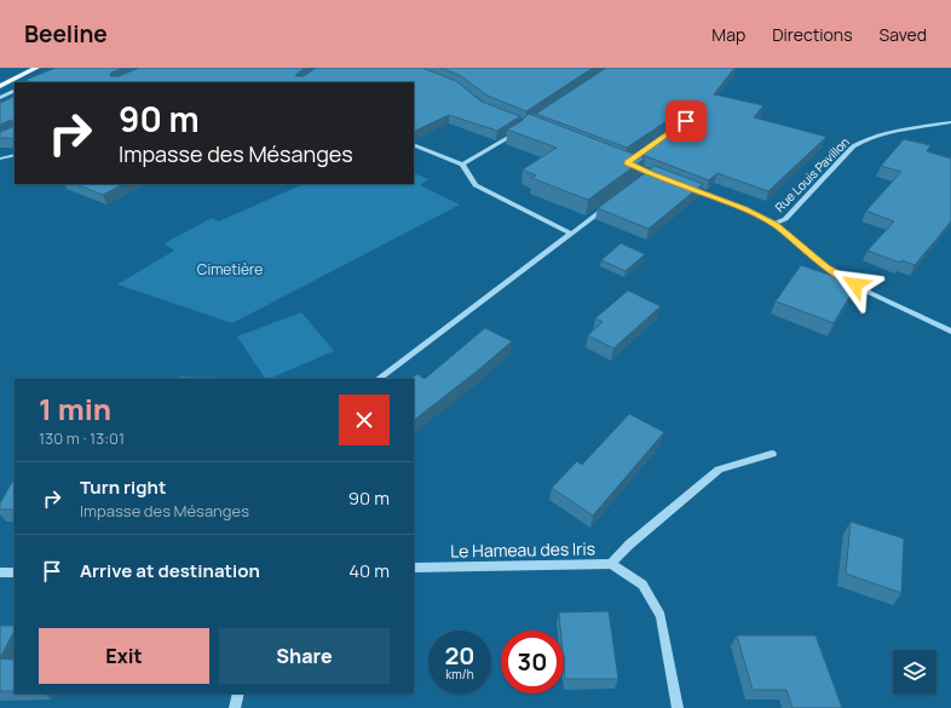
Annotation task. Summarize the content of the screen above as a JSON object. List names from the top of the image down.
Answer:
{
  "streets": {
    "street": ["Rue Louis Pavillon", "Le Hameau des Iris"]
  },
  "parks": ["Cimetière"],
  "page": {
    "header": "Beeline",
    "nav": ["Map", "Directions", "Saved"],
    "turn": ["90 m", "Impasse des Mésanges"],
    "heading": ["1 min", "130 m · 13:01"],
    "list": [
      {
        "name": "Turn right",
        "note": "Impasse des Mésanges",
        "value": "90 m"
      },
      {
        "name": "Arrive at destination",
        "value": "40 m"
      }
    ],
    "buttons": ["Exit", "Share"],
    "speed": "20 km/h",
    "limit": "30"
  }
}
